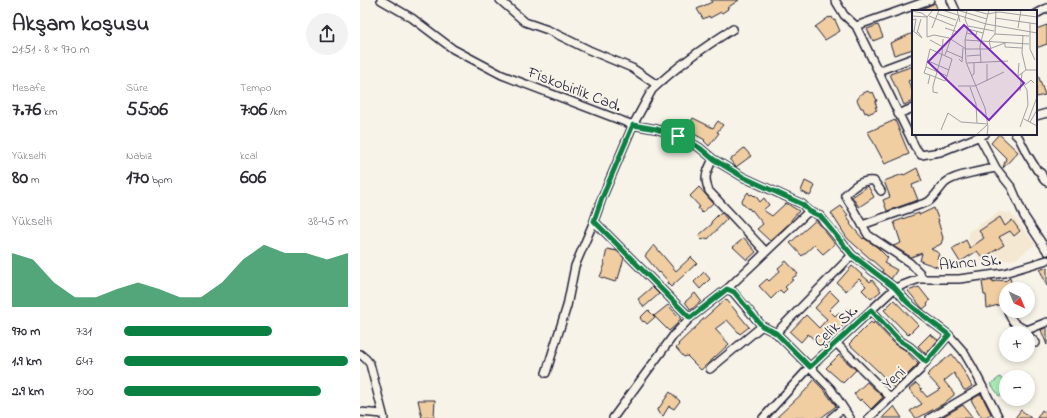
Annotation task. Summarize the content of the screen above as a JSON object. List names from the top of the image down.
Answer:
{
  "streets": {
    "street": [
      "Fiskobirlik Cad.",
      "Akıncı Sk.",
      "Çelik Sk.",
      "Yeni"
    ]
  },
  "crossings": [
    ["Fiskobirlik Cad.", "Akıncı Sk."],
    ["Fiskobirlik Cad.", "Çelik Sk."],
    ["Fiskobirlik Cad.", "Yeni"],
    ["Akıncı Sk.", "Çelik Sk."]
  ],
  "north": "bottom right",
  "page": {
    "heading": ["Akşam koşusu", "21:51 · 8 × 970 m"],
    "stats": [
      ["Mesafe", "7.76 km"],
      ["Süre", "55:06"],
      ["Tempo", "7:06 /km"],
      ["Yükselti", "80 m"],
      ["Nabız", "170 bpm"],
      ["kcal", "606"]
    ],
    "chart": ["Yükselti", "38–45 m"],
    "map_buttons": ["+", "−"],
    "list": [
      {
        "name": "970 m",
        "note": "7:31"
      },
      {
        "name": "1.9 km",
        "note": "6:47"
      },
      {
        "name": "2.9 km",
        "note": "7:00"
      }
    ]
  }
}
